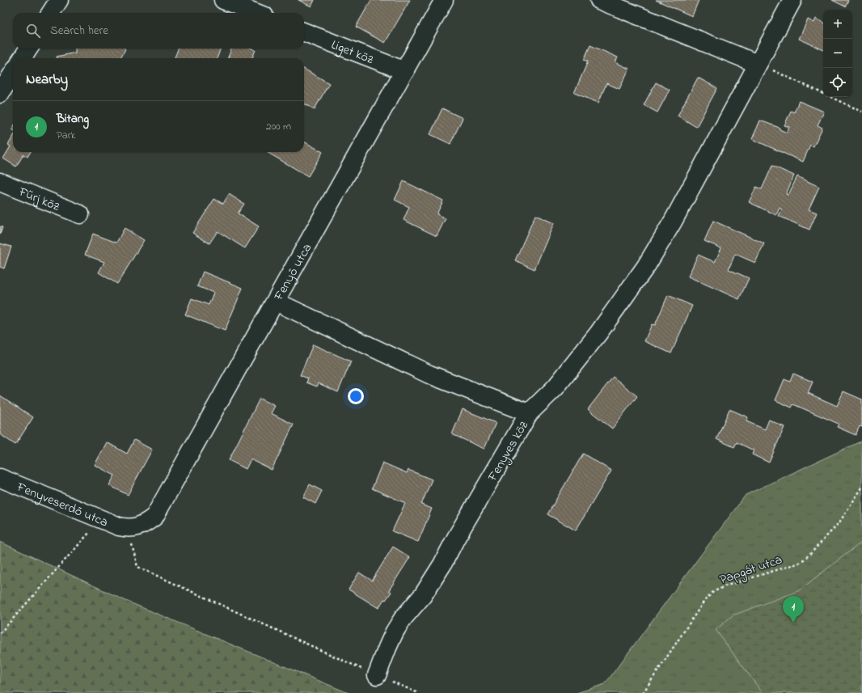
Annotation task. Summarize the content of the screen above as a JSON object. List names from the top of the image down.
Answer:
{
  "streets": {
    "street": [
      "Liget köz",
      "Fürj köz",
      "Fenyő utca",
      "Fenyves köz",
      "Fenyveserdő utca"
    ],
    "path": ["Papgát utca"]
  },
  "crossings": [
    ["Liget köz", "Fenyő utca"],
    ["Fenyő utca", "Fenyves köz"],
    ["Fenyő utca", "Fenyveserdő utca"]
  ],
  "page": {
    "map_buttons": ["+", "−"],
    "search": "Search here",
    "heading": "Nearby",
    "list": [
      {
        "mark": "1",
        "name": "Bitang",
        "note": "Park",
        "value": "200 m"
      }
    ],
    "pins": "1"
  }
}
